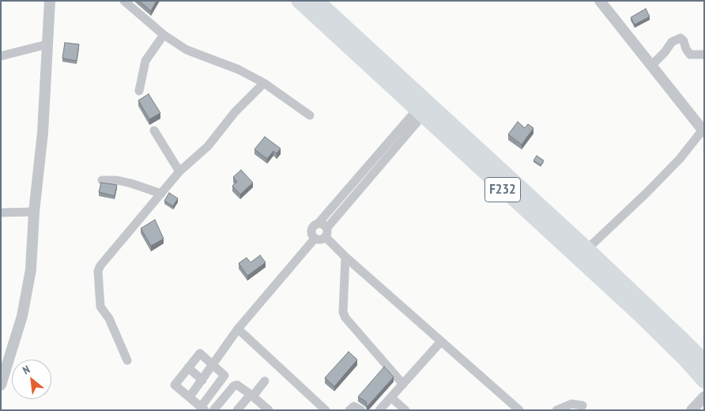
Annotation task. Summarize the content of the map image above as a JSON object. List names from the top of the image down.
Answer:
{
  "streets": {
    "highway": ["F232"]
  },
  "north": "top left"
}
